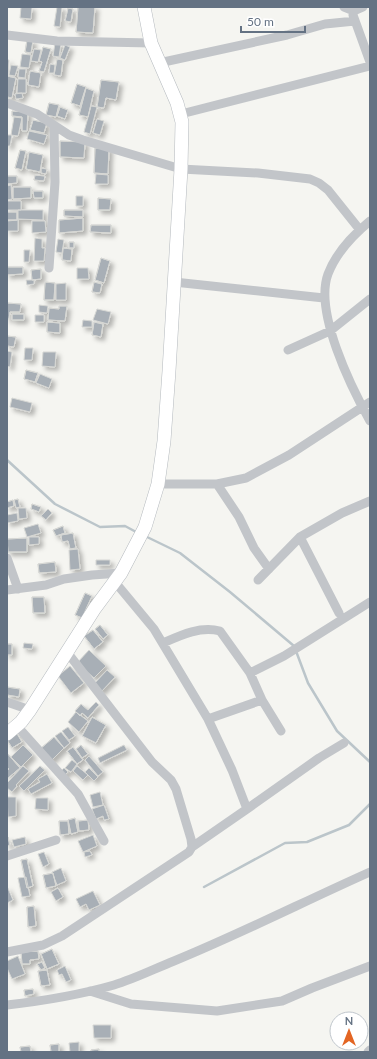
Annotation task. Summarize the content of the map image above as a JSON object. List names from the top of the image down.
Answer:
{
  "scale_bar": "50 m",
  "north": "top"
}
